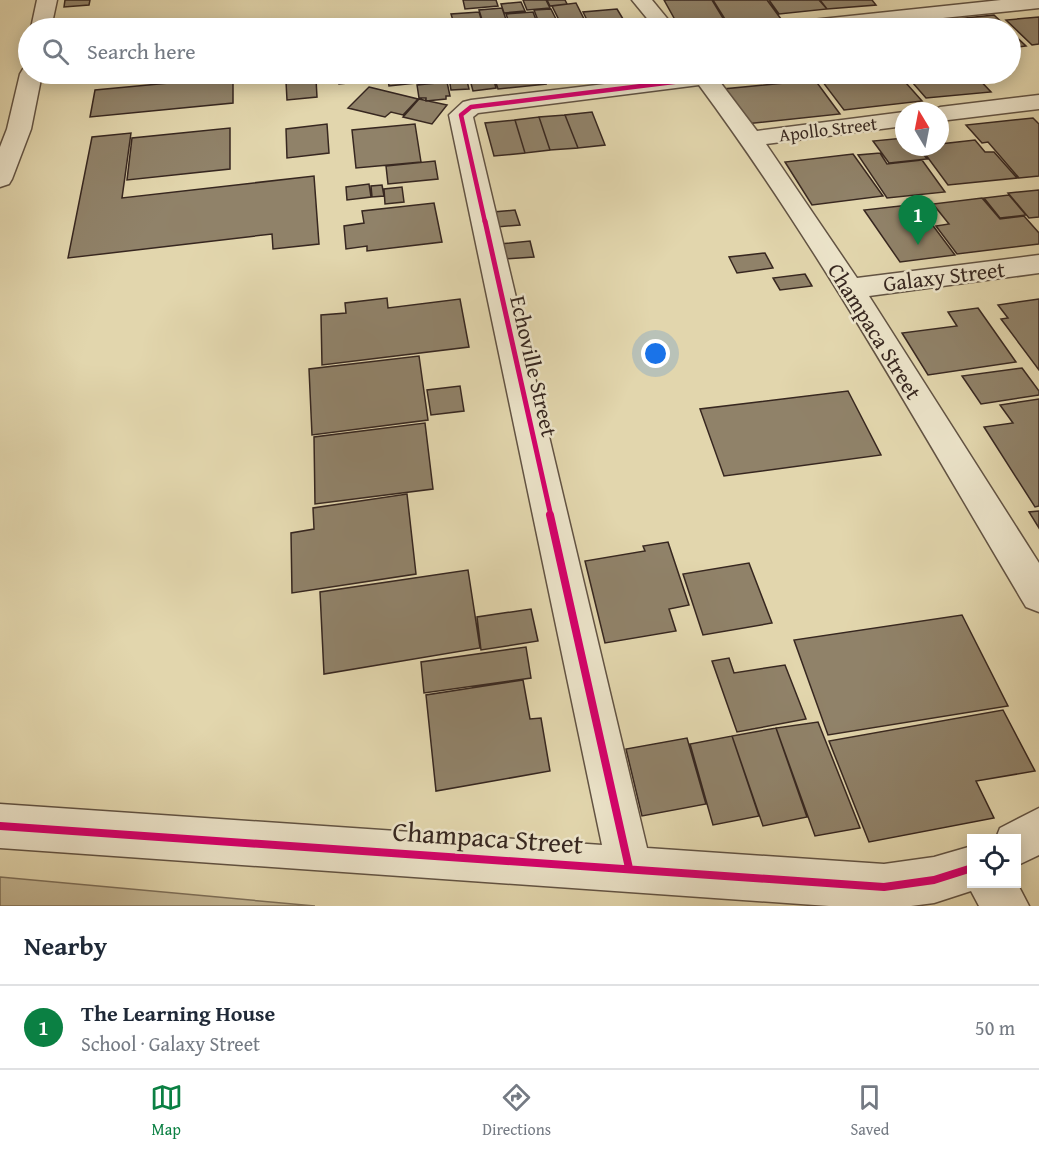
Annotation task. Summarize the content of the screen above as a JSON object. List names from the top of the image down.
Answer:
{
  "streets": {
    "street": [
      "Apollo Street",
      "Galaxy Street",
      "Champaca Street",
      "Echoville Street"
    ]
  },
  "crossings": [
    ["Apollo Street", "Champaca Street"],
    ["Galaxy Street", "Champaca Street"],
    ["Champaca Street", "Echoville Street"]
  ],
  "north": "top",
  "page": {
    "search": "Search here",
    "pins": "1",
    "heading": "Nearby",
    "list": [
      {
        "mark": "1",
        "name": "The Learning House",
        "note": "School · Galaxy Street",
        "value": "50 m"
      }
    ],
    "nav": ["Map", "Directions", "Saved"]
  }
}
